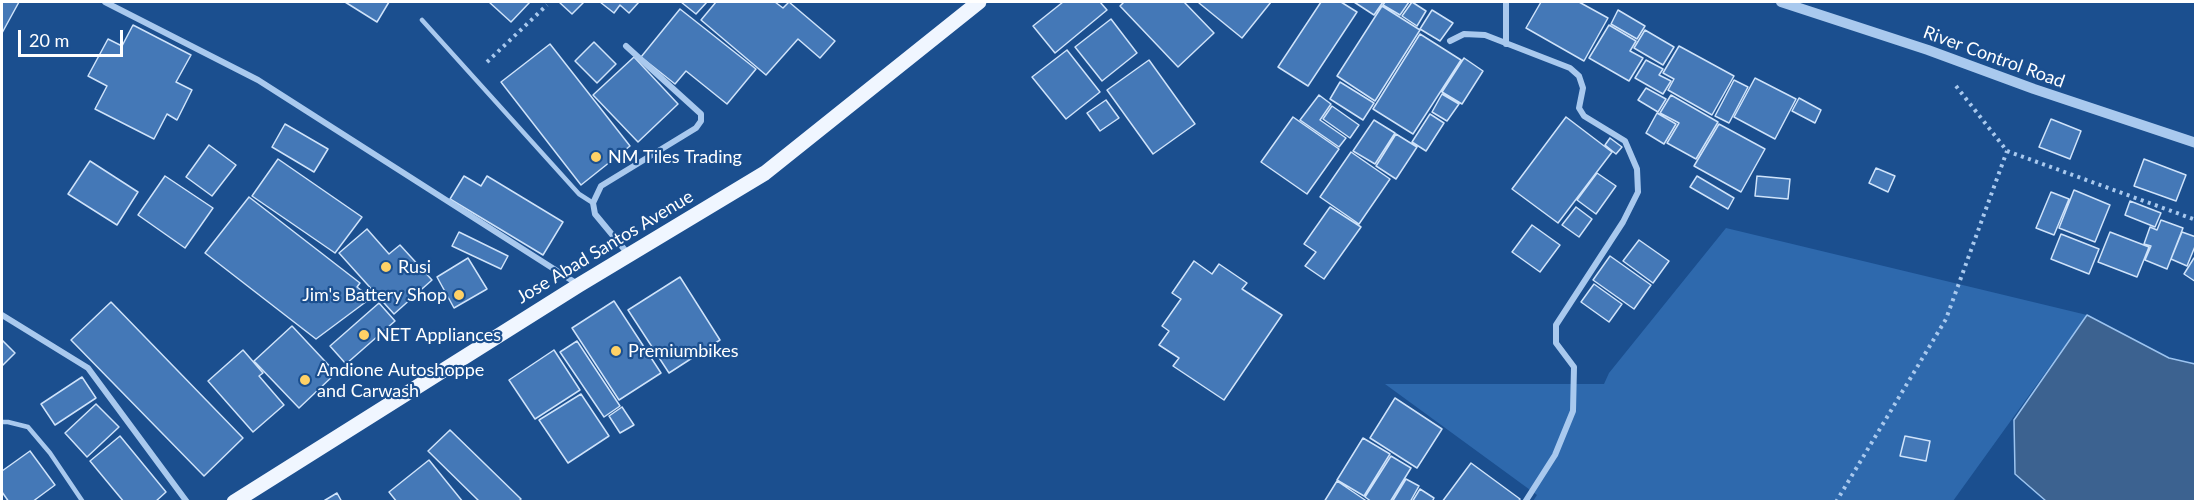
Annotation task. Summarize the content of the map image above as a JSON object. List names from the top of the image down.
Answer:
{
  "streets": {
    "main road": ["Jose Abad Santos Avenue"],
    "street": ["River Control Road"]
  },
  "places": [
    "NM Tiles Trading",
    "Rusi",
    "Jim's Battery Shop",
    "NET Appliances",
    "Premiumbikes",
    "Andione Autoshoppe and Carwash"
  ],
  "scale_bar": "20 m"
}
